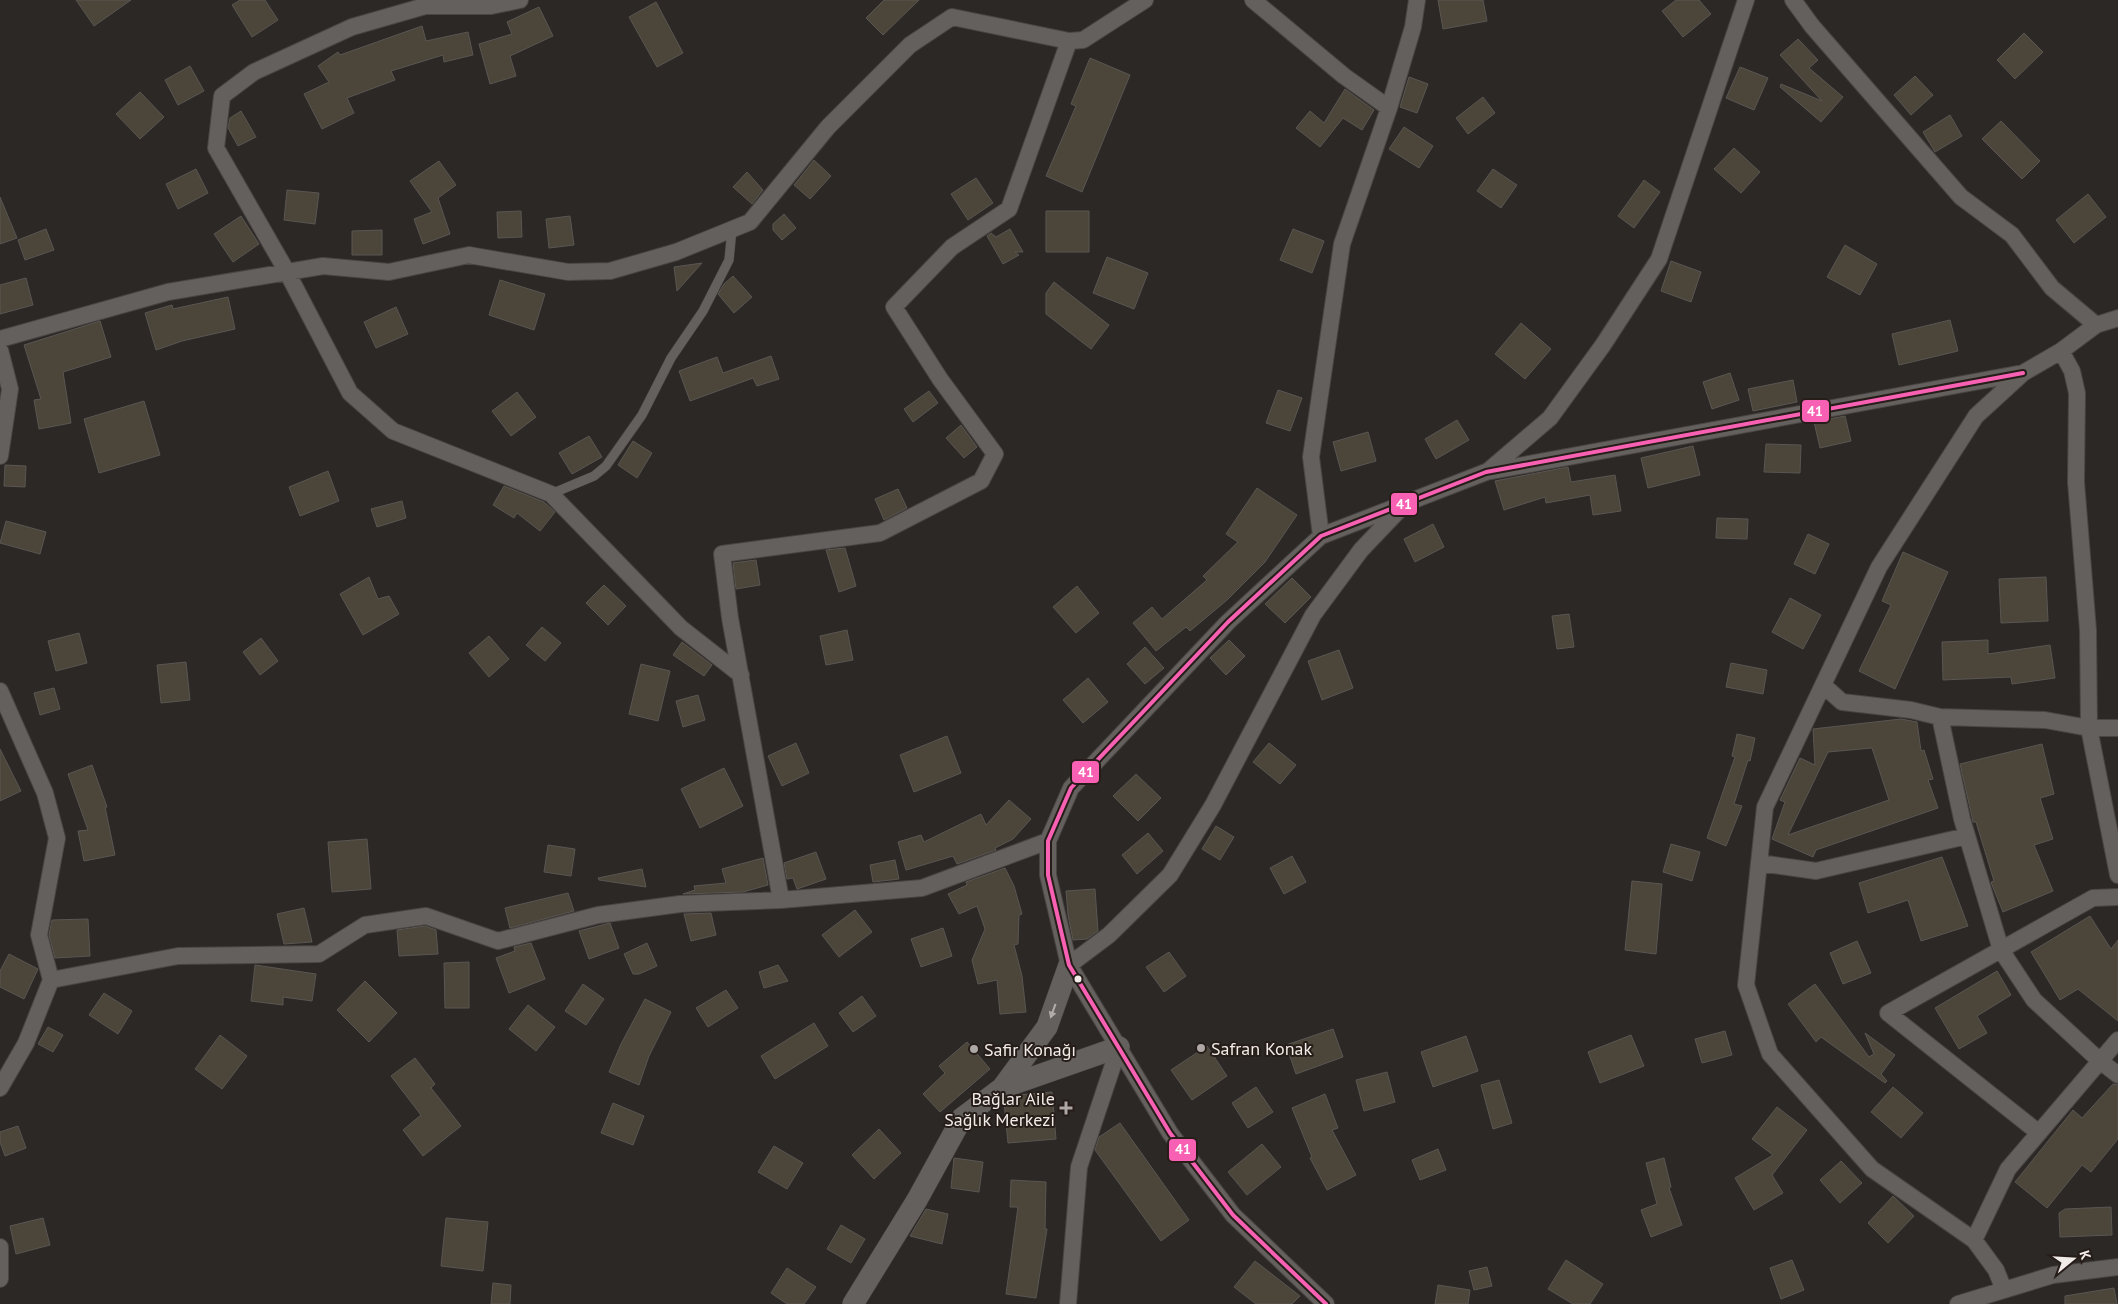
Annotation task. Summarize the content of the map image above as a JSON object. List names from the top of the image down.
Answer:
{
  "places": {
    "other": ["Safran Konak", "Safir Konağı"],
    "health": ["Bağlar Aile Sağlık Merkezi"]
  },
  "lines": ["transit line 41"],
  "north": "right"
}
